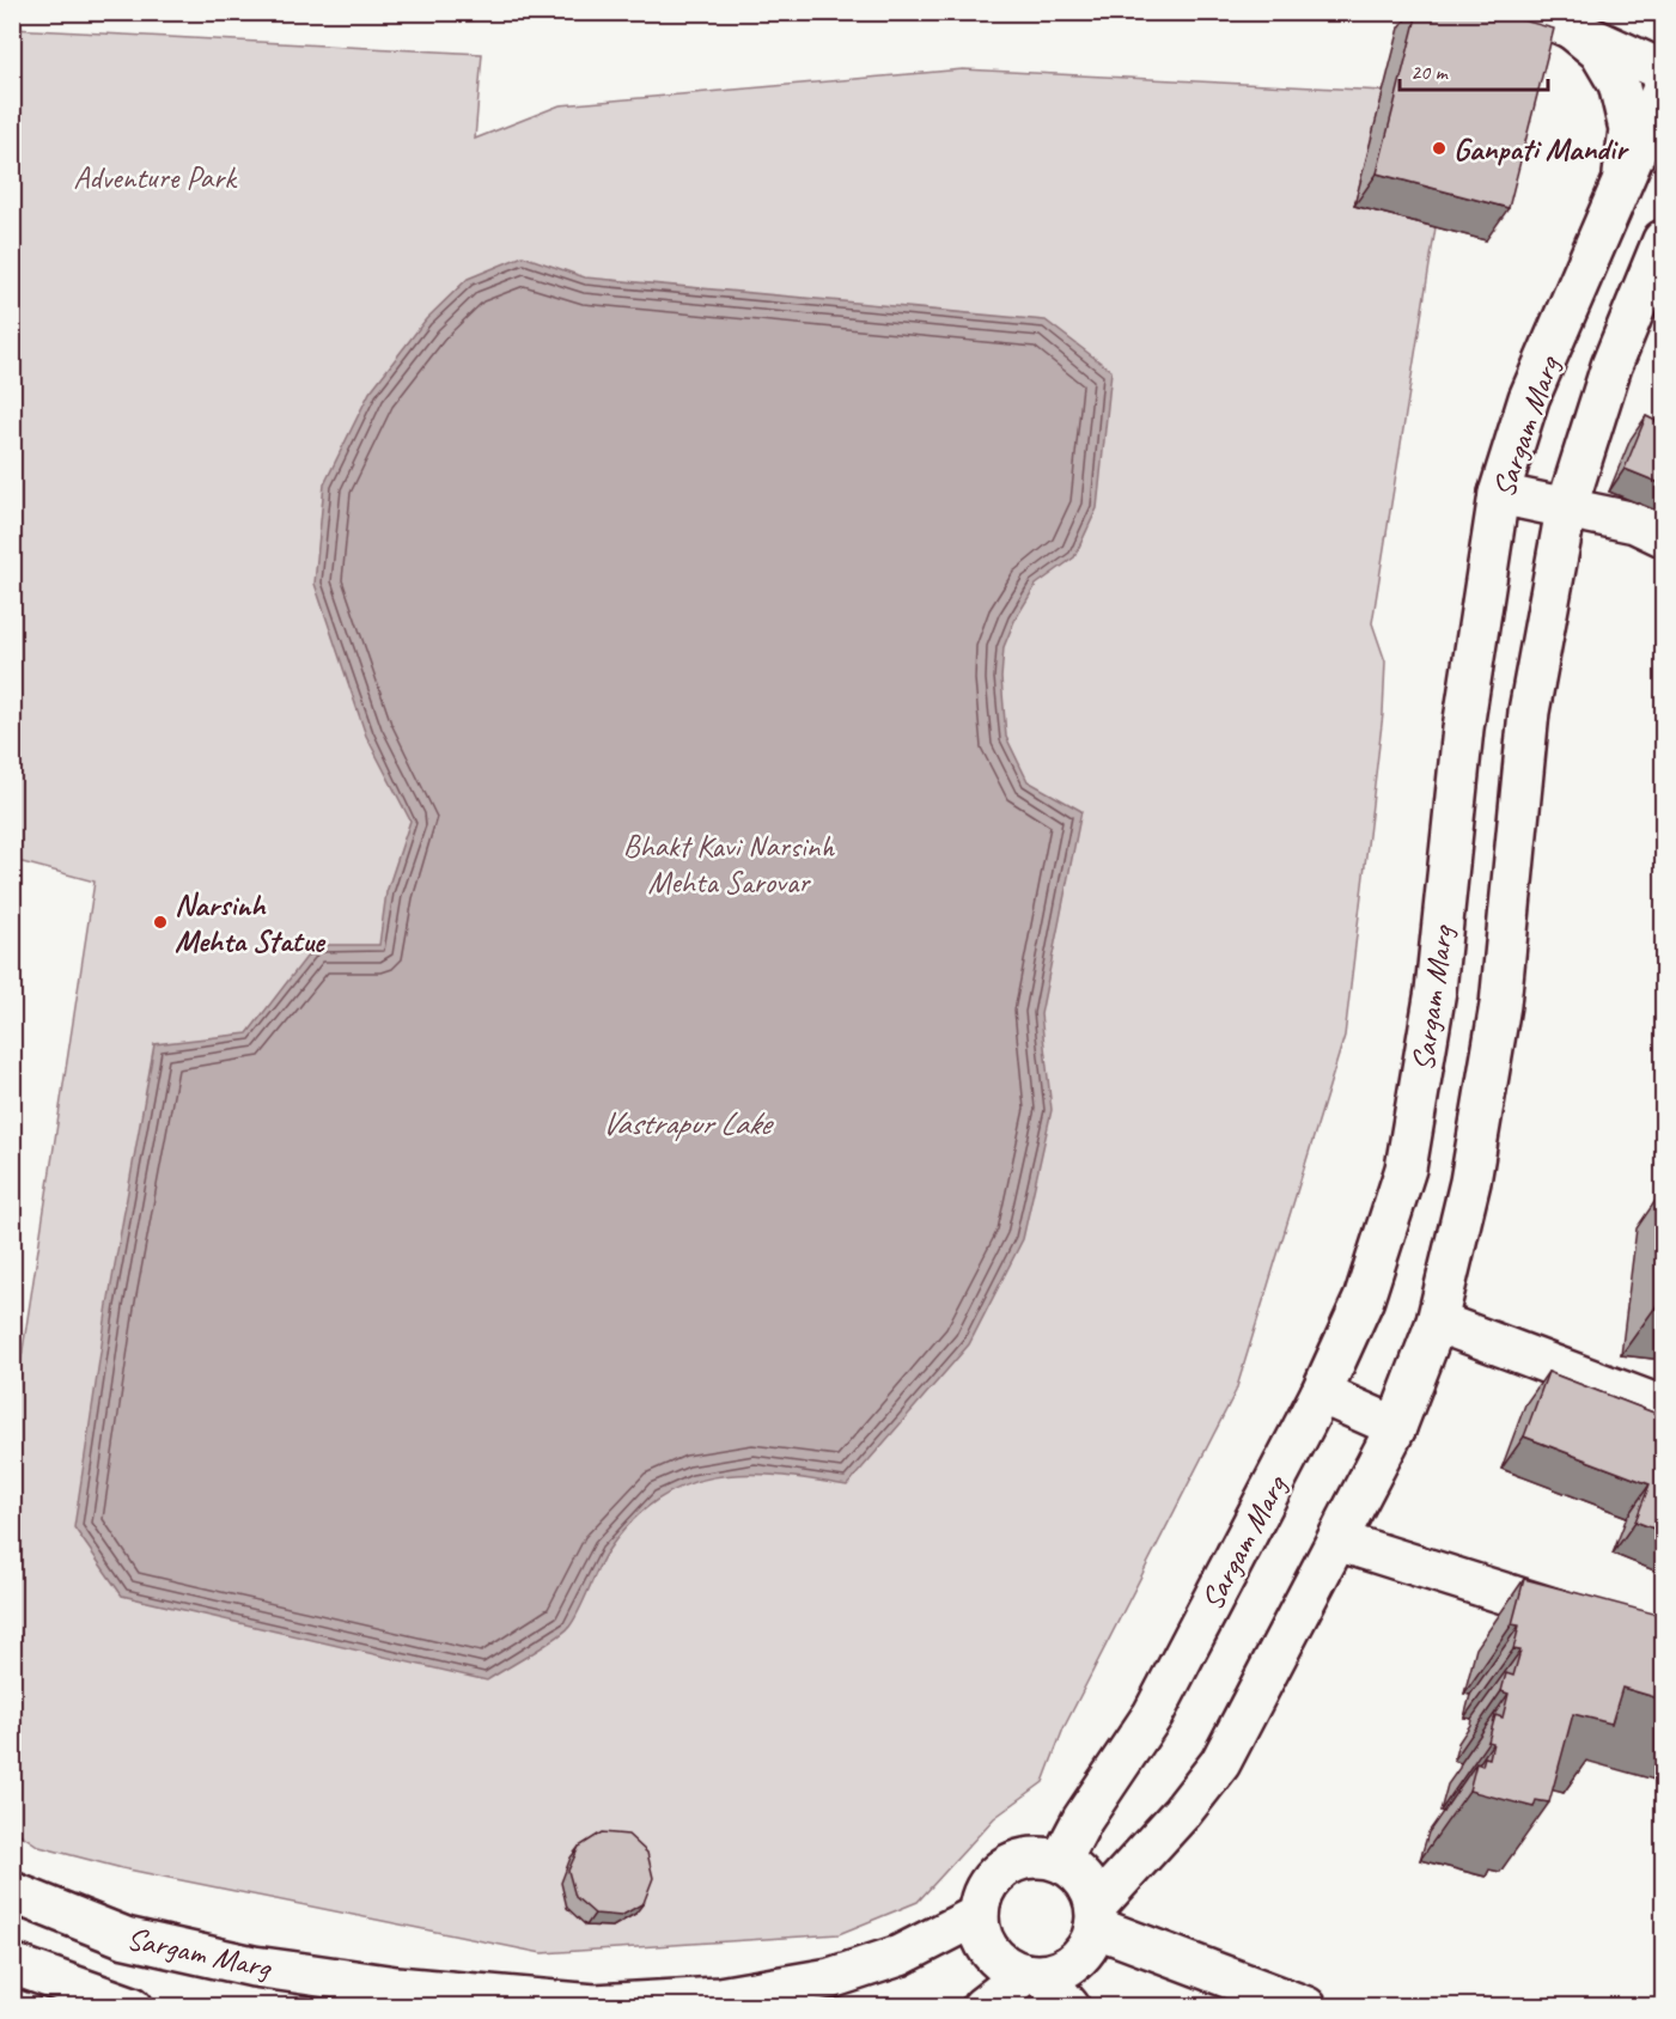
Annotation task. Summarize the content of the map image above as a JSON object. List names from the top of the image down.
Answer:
{
  "streets": {
    "main road": ["Sargam Marg"]
  },
  "water": ["Vastrapur Lake"],
  "parks": ["Adventure Park", "Bhakt Kavi Narsinh Mehta Sarovar"],
  "places": ["Ganpati Mandir", "Narsinh Mehta Statue"],
  "scale_bar": "20 m"
}
